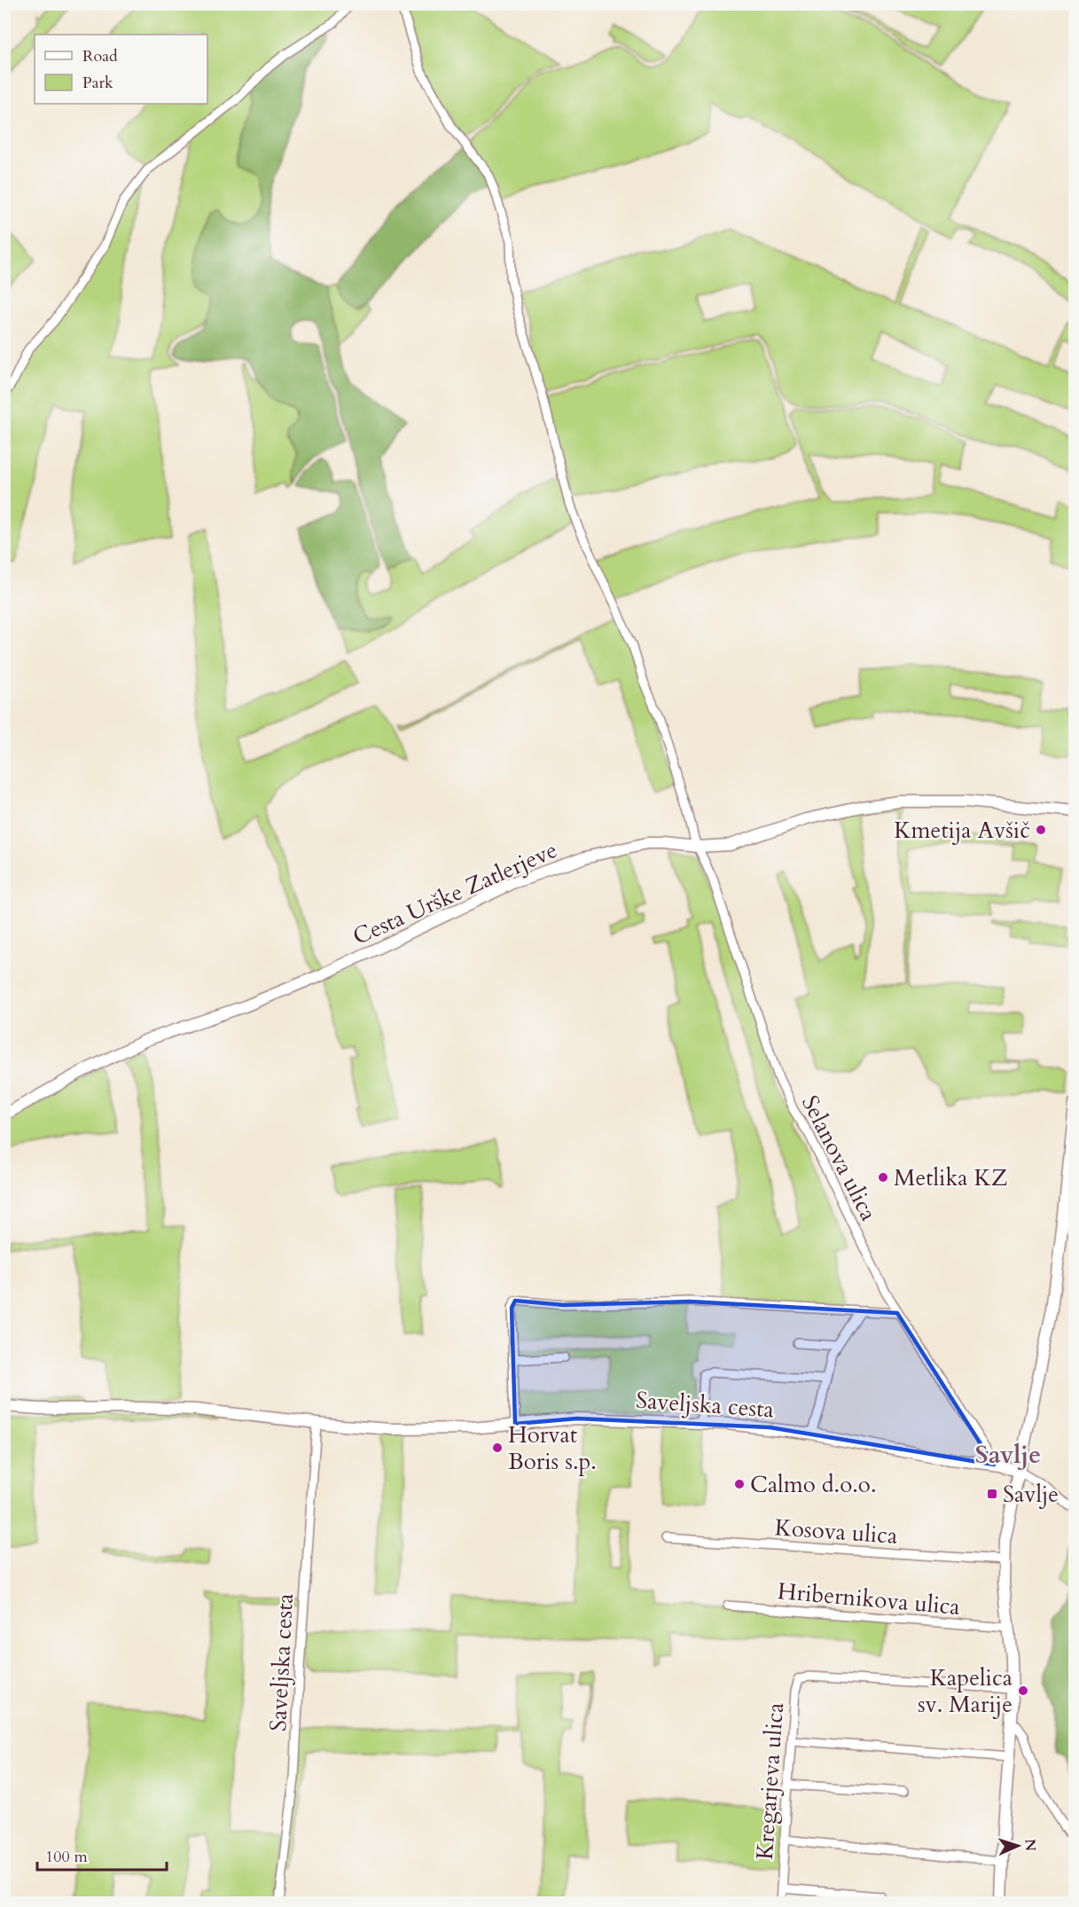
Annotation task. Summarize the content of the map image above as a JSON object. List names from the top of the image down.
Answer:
{
  "streets": {
    "street": [
      "Cesta Urške Zatlerjeve",
      "Selanova ulica",
      "Saveljska cesta",
      "Kosova ulica",
      "Hribernikova ulica",
      "Kregarjeva ulica"
    ]
  },
  "crossings": [
    ["Cesta Urške Zatlerjeve", "Selanova ulica"],
    ["Selanova ulica", "Saveljska cesta"]
  ],
  "districts": ["Savlje"],
  "places": {
    "other": [
      "Kmetija Avšič",
      "Metlika KZ",
      "Horvat Boris s.p.",
      "Calmo d.o.o.",
      "Kapelica sv. Marije"
    ],
    "transit": ["Savlje"]
  },
  "legend": ["Road", "Park"],
  "scale_bar": "100 m",
  "north": "right"
}
